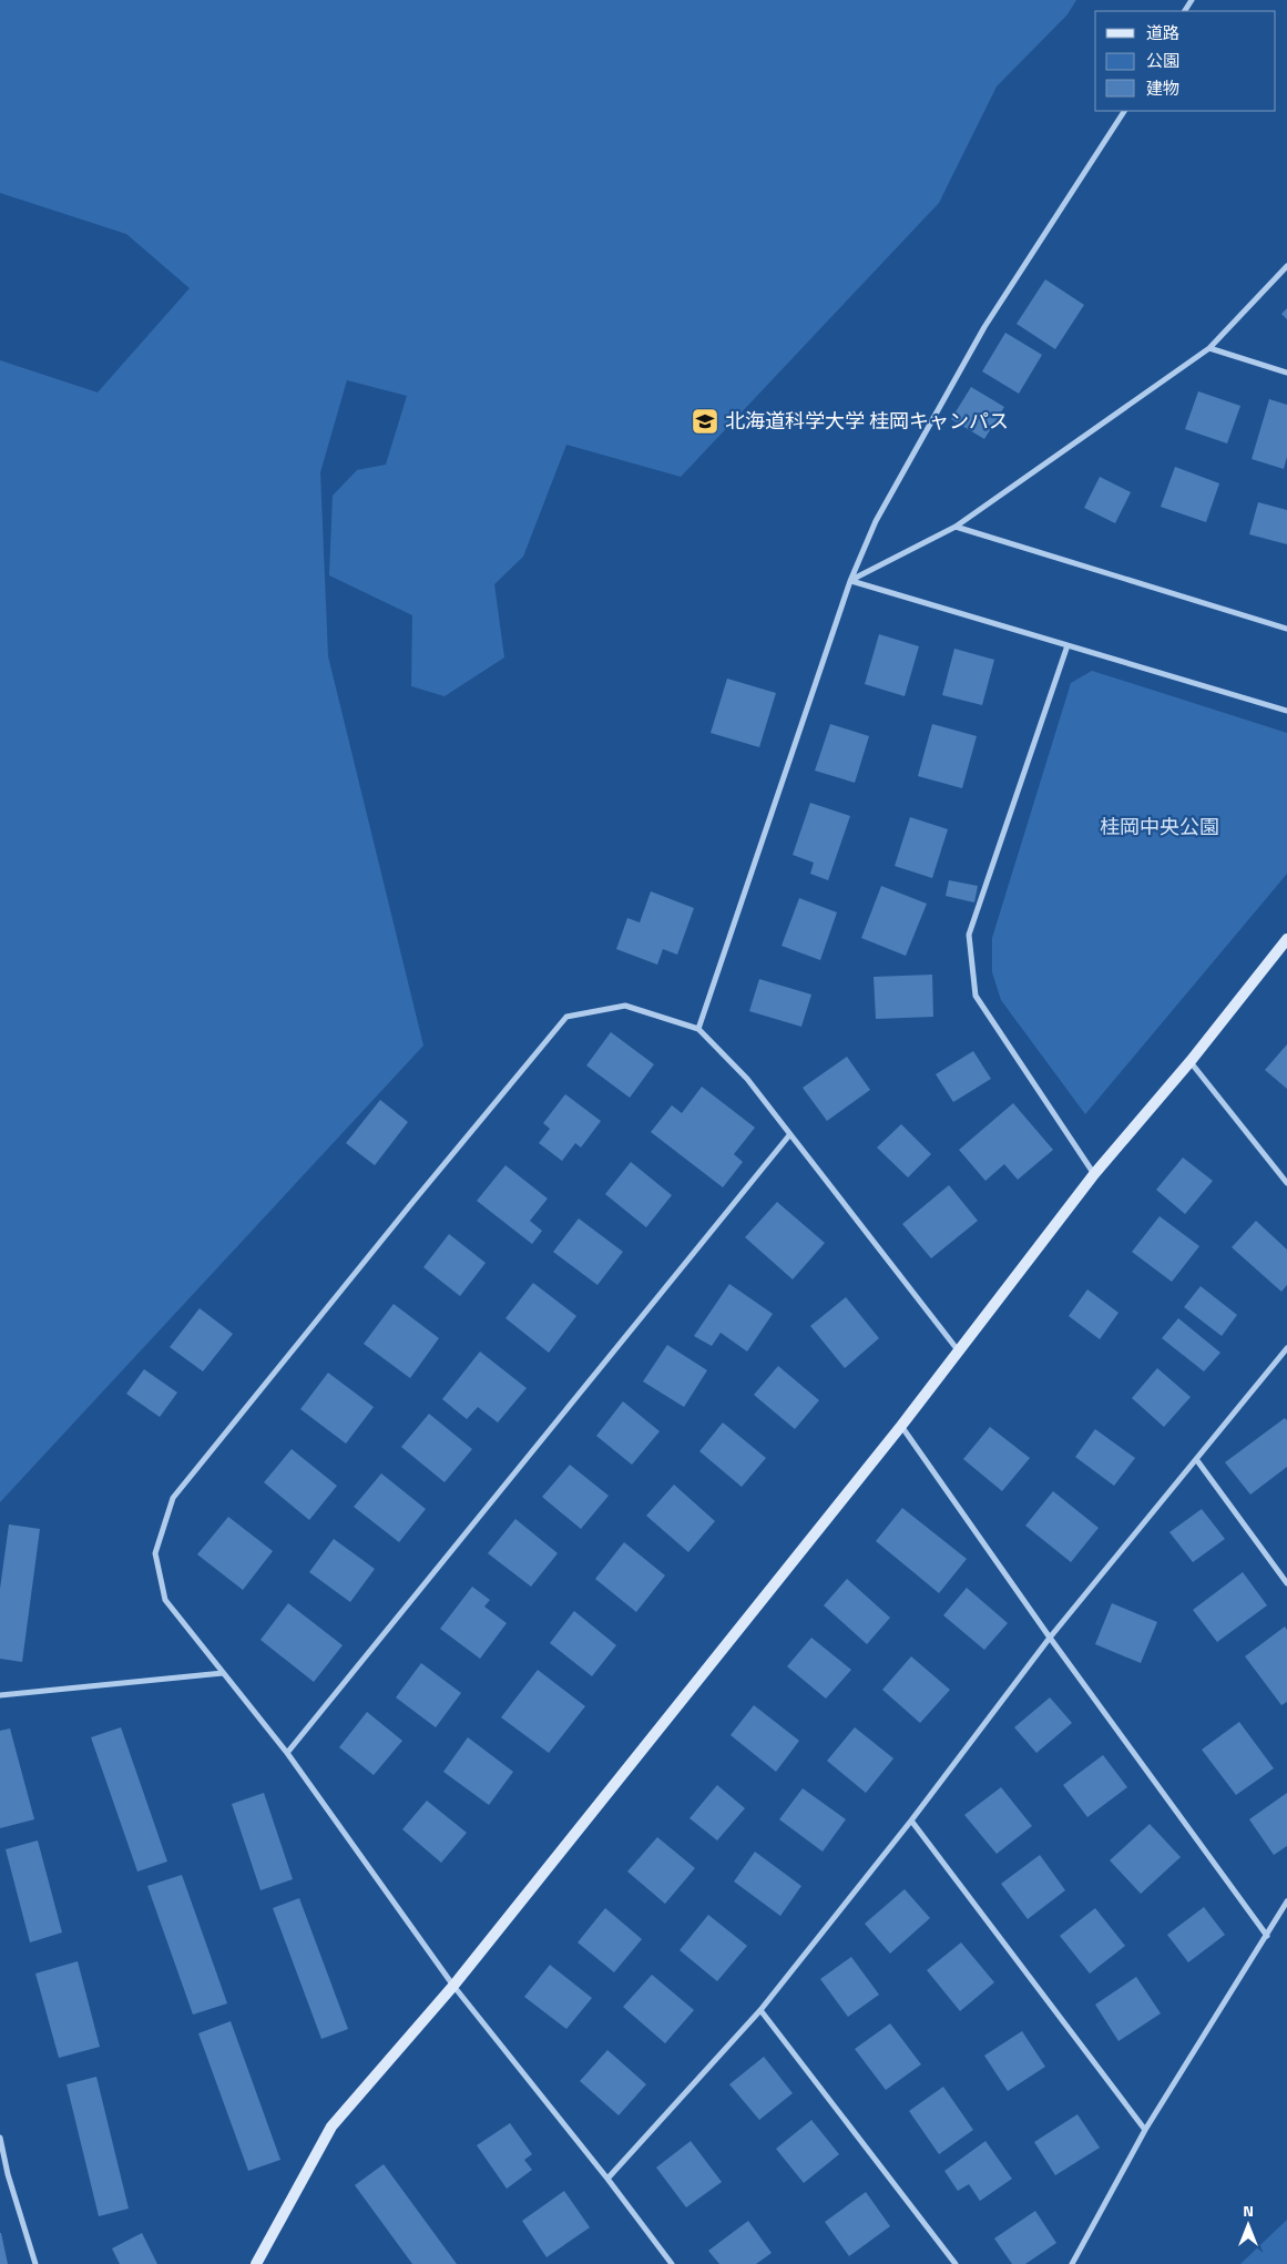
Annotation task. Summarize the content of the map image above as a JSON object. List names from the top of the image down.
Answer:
{
  "parks": ["桂岡中央公園"],
  "places": {
    "school or university": ["北海道科学大学 桂岡キャンパス"]
  },
  "legend": ["道路", "公園", "建物"],
  "north": "top"
}
